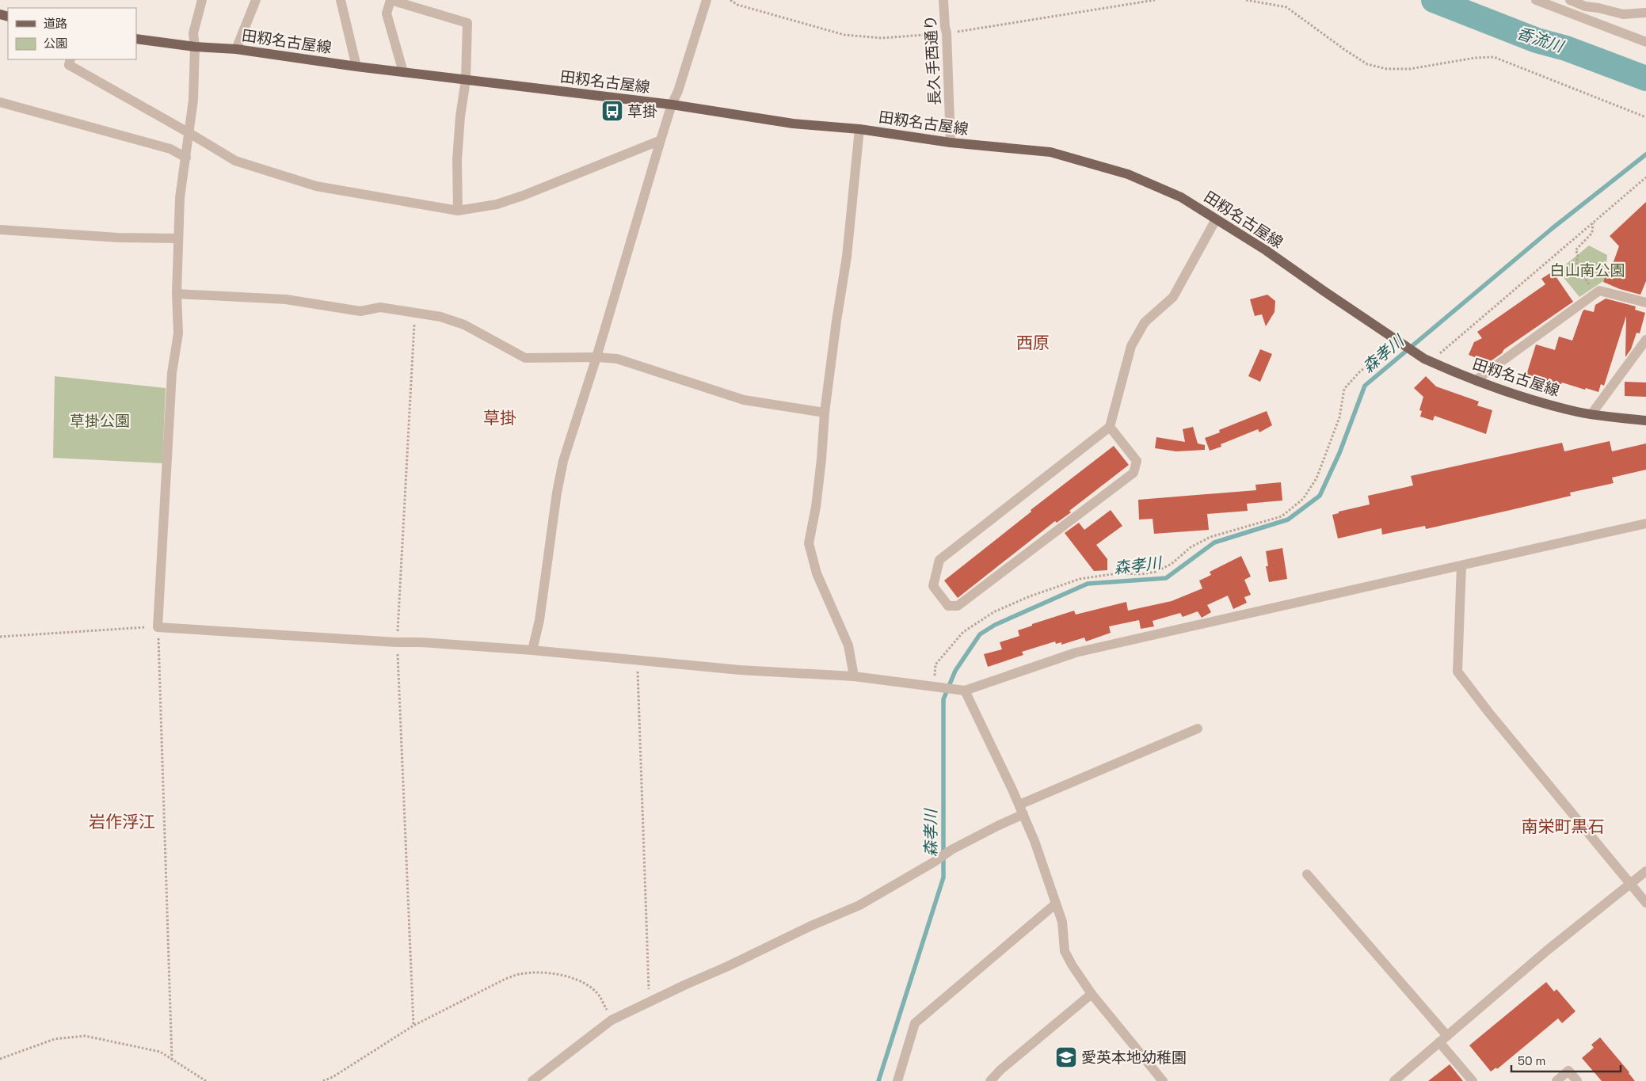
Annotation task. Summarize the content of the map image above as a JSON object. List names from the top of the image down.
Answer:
{
  "streets": {
    "main road": ["田籾名古屋線"],
    "street": ["長久手西通り"]
  },
  "crossings": [
    ["田籾名古屋線", "長久手西通り"]
  ],
  "districts": [
    "西原",
    "草掛",
    "岩作浮江",
    "南栄町黒石"
  ],
  "water": ["香流川", "森孝川"],
  "parks": ["白山南公園", "草掛公園"],
  "places": {
    "bus stop": ["草掛"],
    "school or university": ["愛英本地幼稚園"]
  },
  "legend": ["道路", "公園"],
  "scale_bar": "50 m"
}
